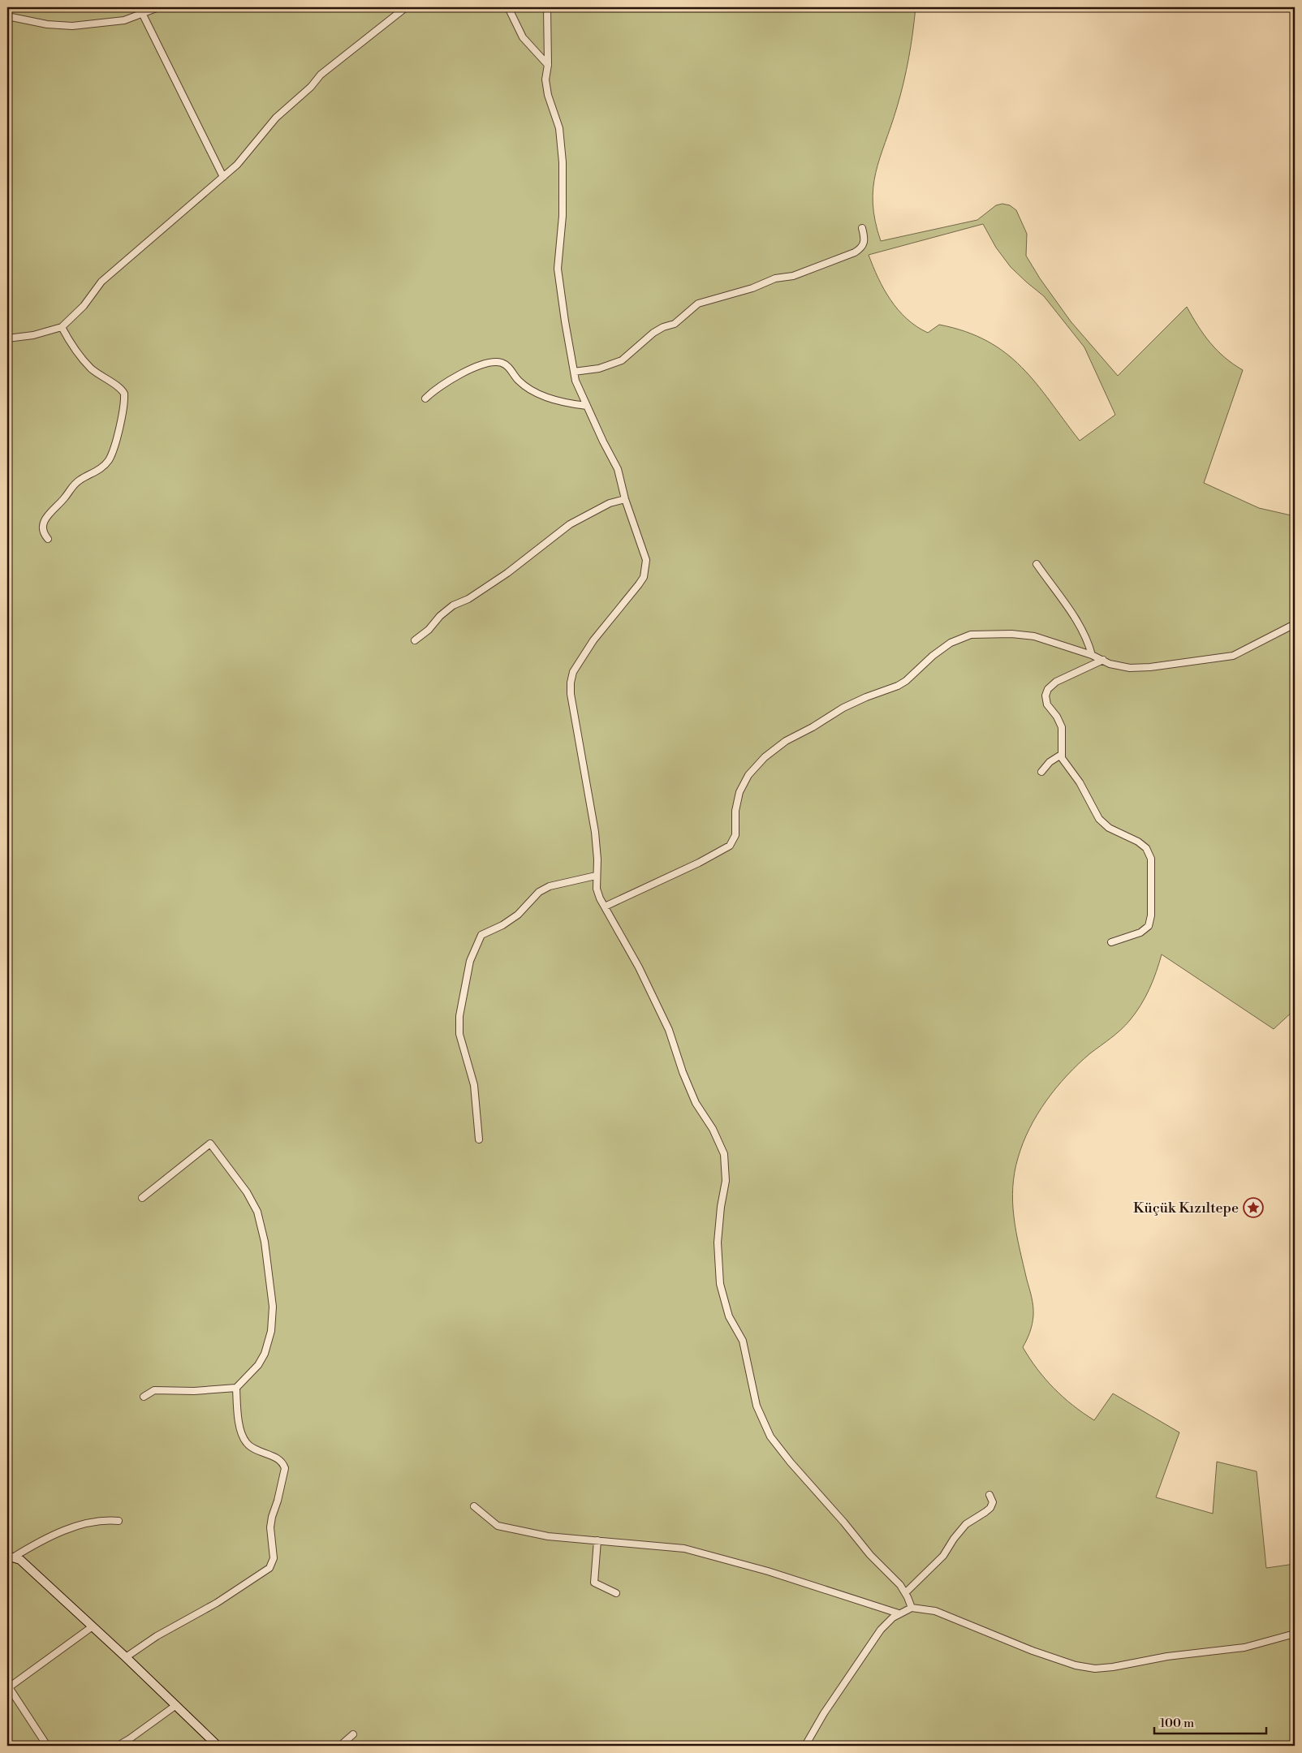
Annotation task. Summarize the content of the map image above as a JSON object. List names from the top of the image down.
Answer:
{
  "places": {
    "place": ["Küçük Kızıltepe"]
  },
  "scale_bar": "100 m"
}
